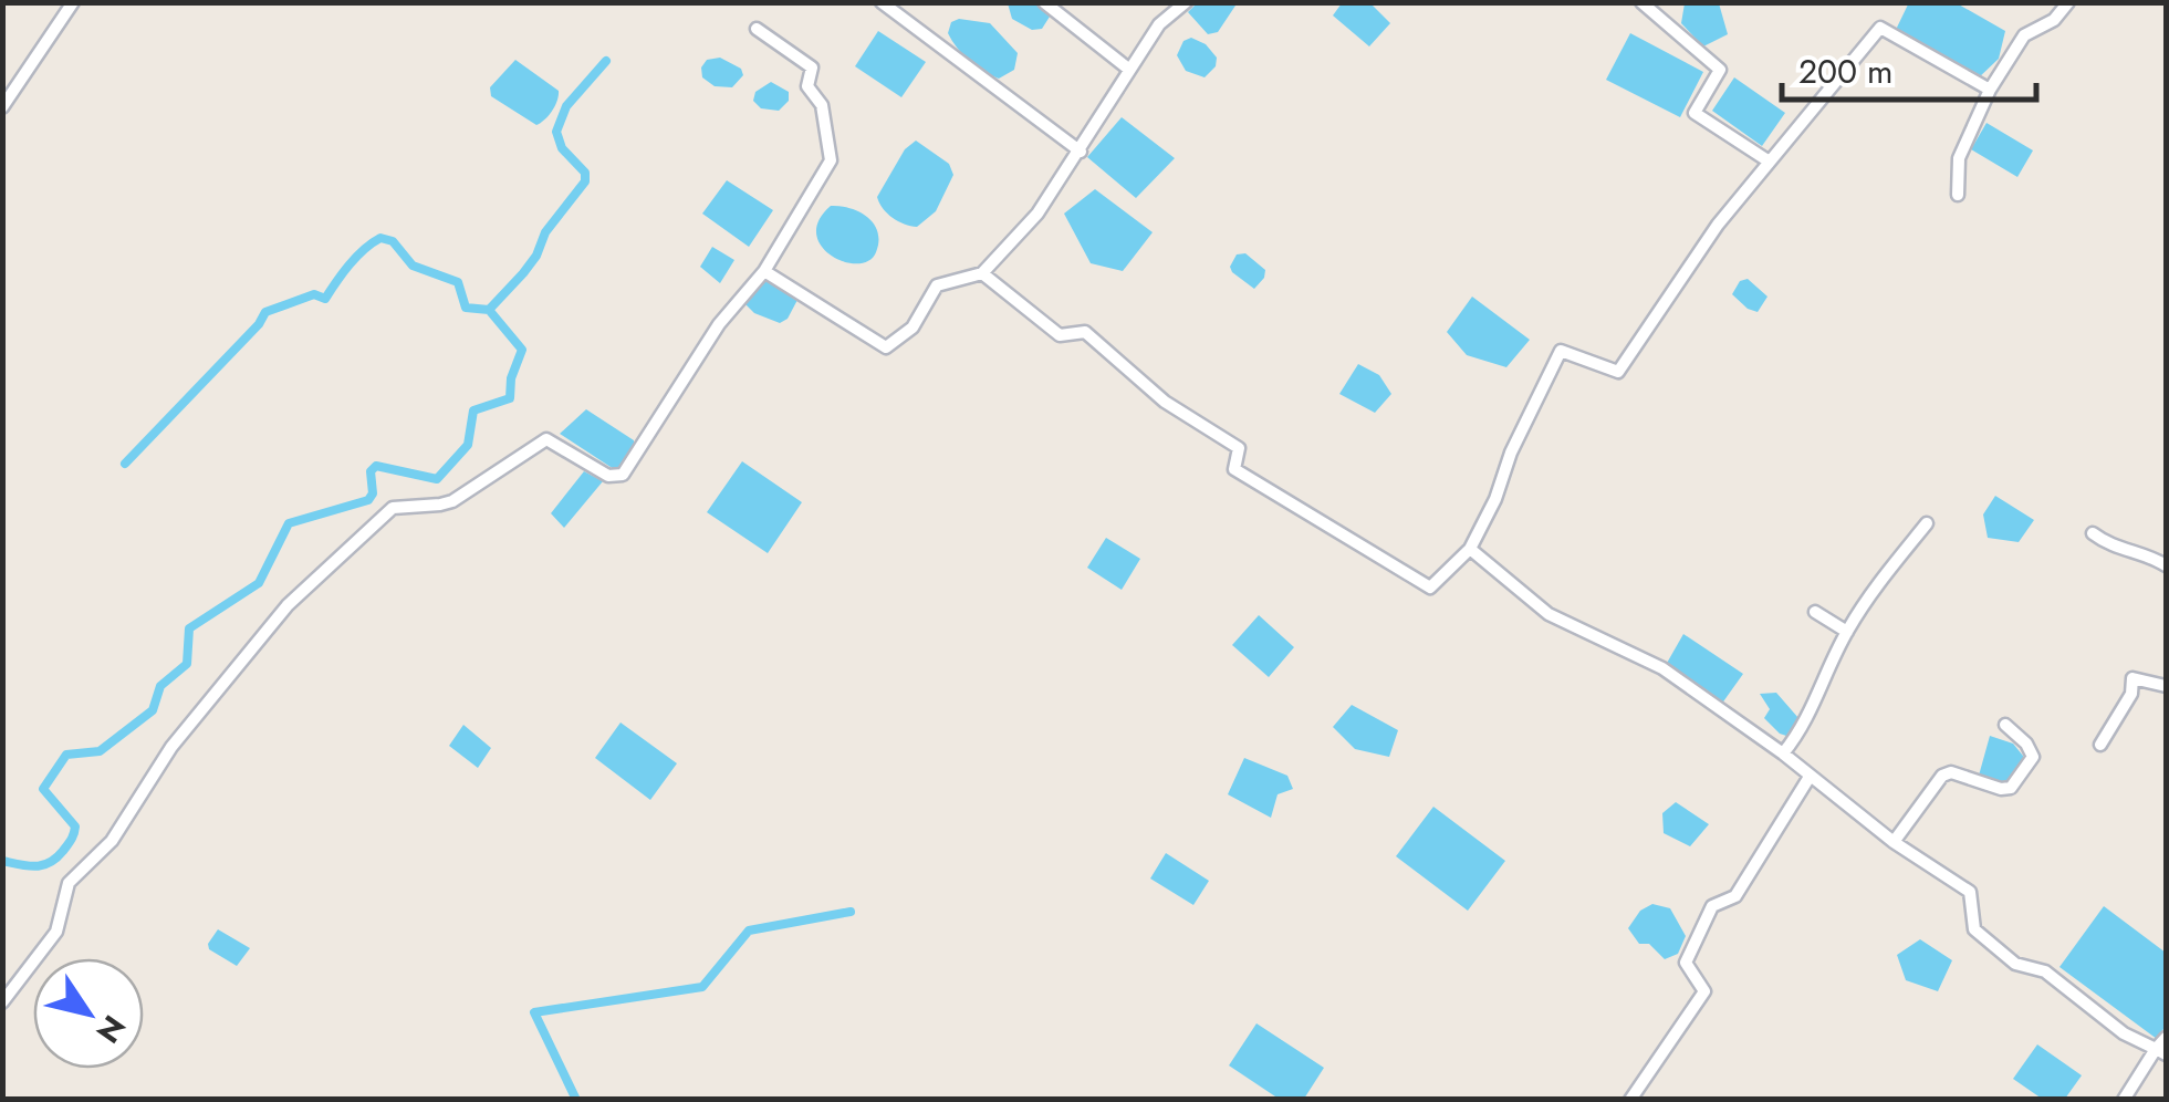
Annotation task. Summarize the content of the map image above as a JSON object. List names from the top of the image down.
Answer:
{
  "scale_bar": "200 m",
  "north": "bottom right"
}
